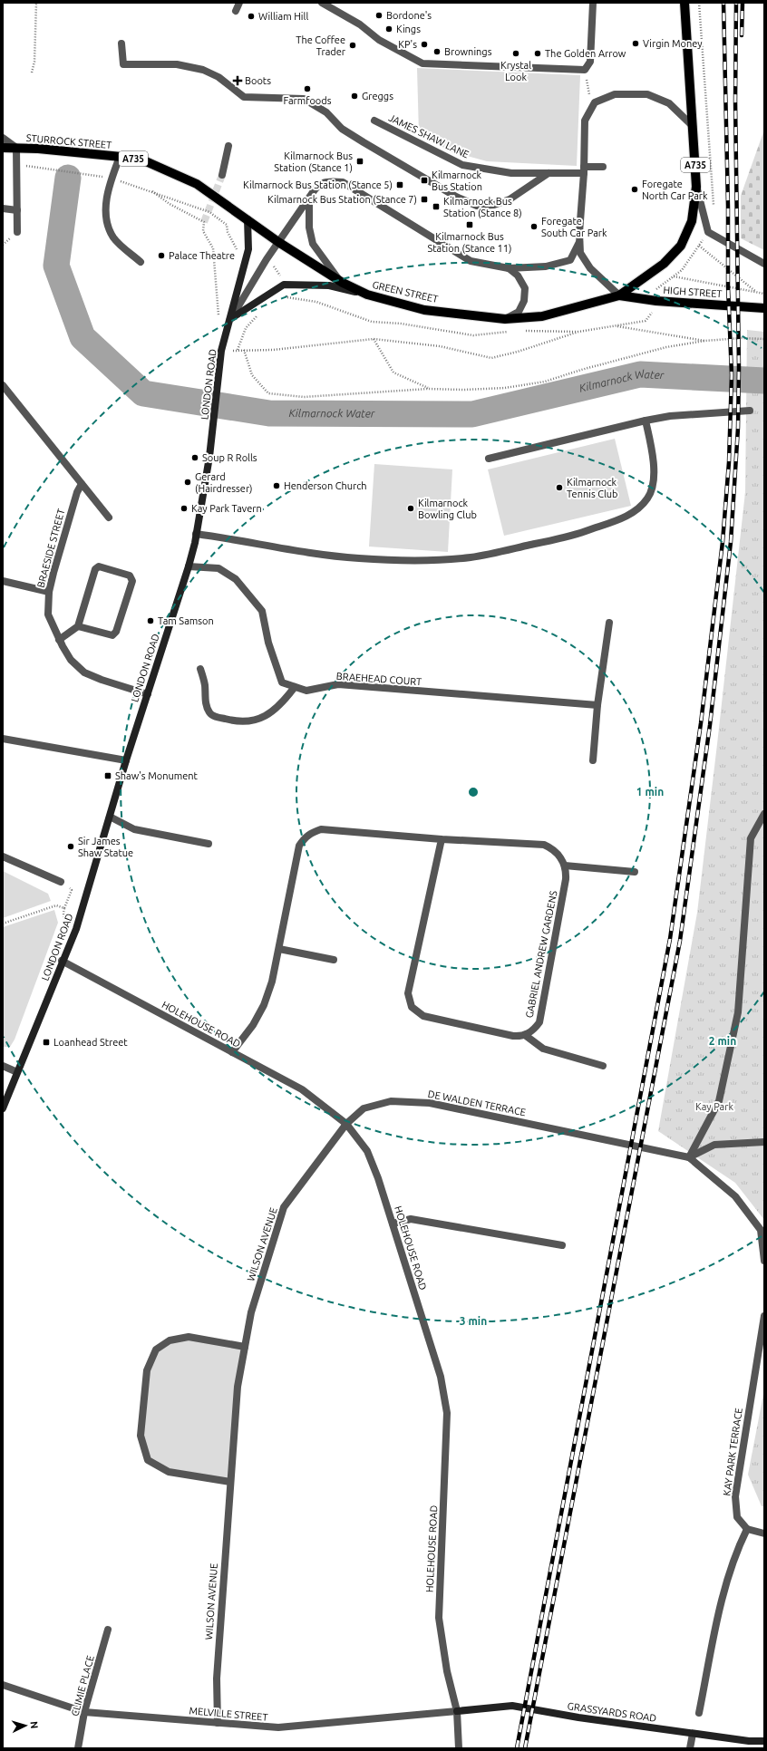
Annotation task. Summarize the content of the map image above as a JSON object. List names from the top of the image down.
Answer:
{
  "streets": {
    "main road": [
      "STURROCK STREET",
      "A735",
      "GREEN STREET",
      "HIGH STREET",
      "LONDON ROAD",
      "GRASSYARDS ROAD"
    ],
    "street": [
      "JAMES SHAW LANE",
      "BRAESIDE STREET",
      "BRAEHEAD COURT",
      "GABRIEL ANDREW GARDENS",
      "HOLEHOUSE ROAD",
      "DE WALDEN TERRACE",
      "WILSON AVENUE",
      "KAY PARK TERRACE",
      "CLIMIE PLACE",
      "MELVILLE STREET"
    ]
  },
  "crossings": [
    ["STURROCK STREET", "GREEN STREET"],
    ["STURROCK STREET", "LONDON ROAD"],
    ["A735", "GREEN STREET"],
    ["A735", "HIGH STREET"],
    ["GREEN STREET", "HIGH STREET"],
    ["GREEN STREET", "LONDON ROAD"],
    ["LONDON ROAD", "BRAESIDE STREET"],
    ["LONDON ROAD", "BRAEHEAD COURT"],
    ["LONDON ROAD", "HOLEHOUSE ROAD"],
    ["HOLEHOUSE ROAD", "DE WALDEN TERRACE"],
    ["HOLEHOUSE ROAD", "WILSON AVENUE"],
    ["HOLEHOUSE ROAD", "GRASSYARDS ROAD"],
    ["HOLEHOUSE ROAD", "MELVILLE STREET"],
    ["DE WALDEN TERRACE", "WILSON AVENUE"],
    ["WILSON AVENUE", "MELVILLE STREET"],
    ["CLIMIE PLACE", "MELVILLE STREET"],
    ["GRASSYARDS ROAD", "MELVILLE STREET"]
  ],
  "water": ["Kilmarnock Water"],
  "parks": ["Kay Park"],
  "places": {
    "other": [
      "Bordone's",
      "William Hill",
      "Kings",
      "Virgin Money",
      "KP's",
      "The Coffee Trader",
      "Brownings",
      "Krystal Look",
      "The Golden Arrow",
      "Farmfoods",
      "Greggs",
      "Foregate North Car Park",
      "Foregate South Car Park",
      "Palace Theatre",
      "Soup R Rolls",
      "Gerard (Hairdresser)",
      "Henderson Church",
      "Kilmarnock Tennis Club",
      "Kay Park Tavern",
      "Kilmarnock Bowling Club",
      "Tam Samson",
      "Sir James Shaw Statue"
    ],
    "health": ["Boots"],
    "transit": [
      "Kilmarnock Bus Station (Stance 1)",
      "Kilmarnock Bus Station",
      "Kilmarnock Bus Station (Stance 5)",
      "Kilmarnock Bus Station (Stance 7)",
      "Kilmarnock Bus Station (Stance 8)",
      "Kilmarnock Bus Station (Stance 11)",
      "Shaw's Monument",
      "Loanhead Street"
    ]
  },
  "north": "right",
  "rings": ["1 min", "2 min", "3 min"]
}
